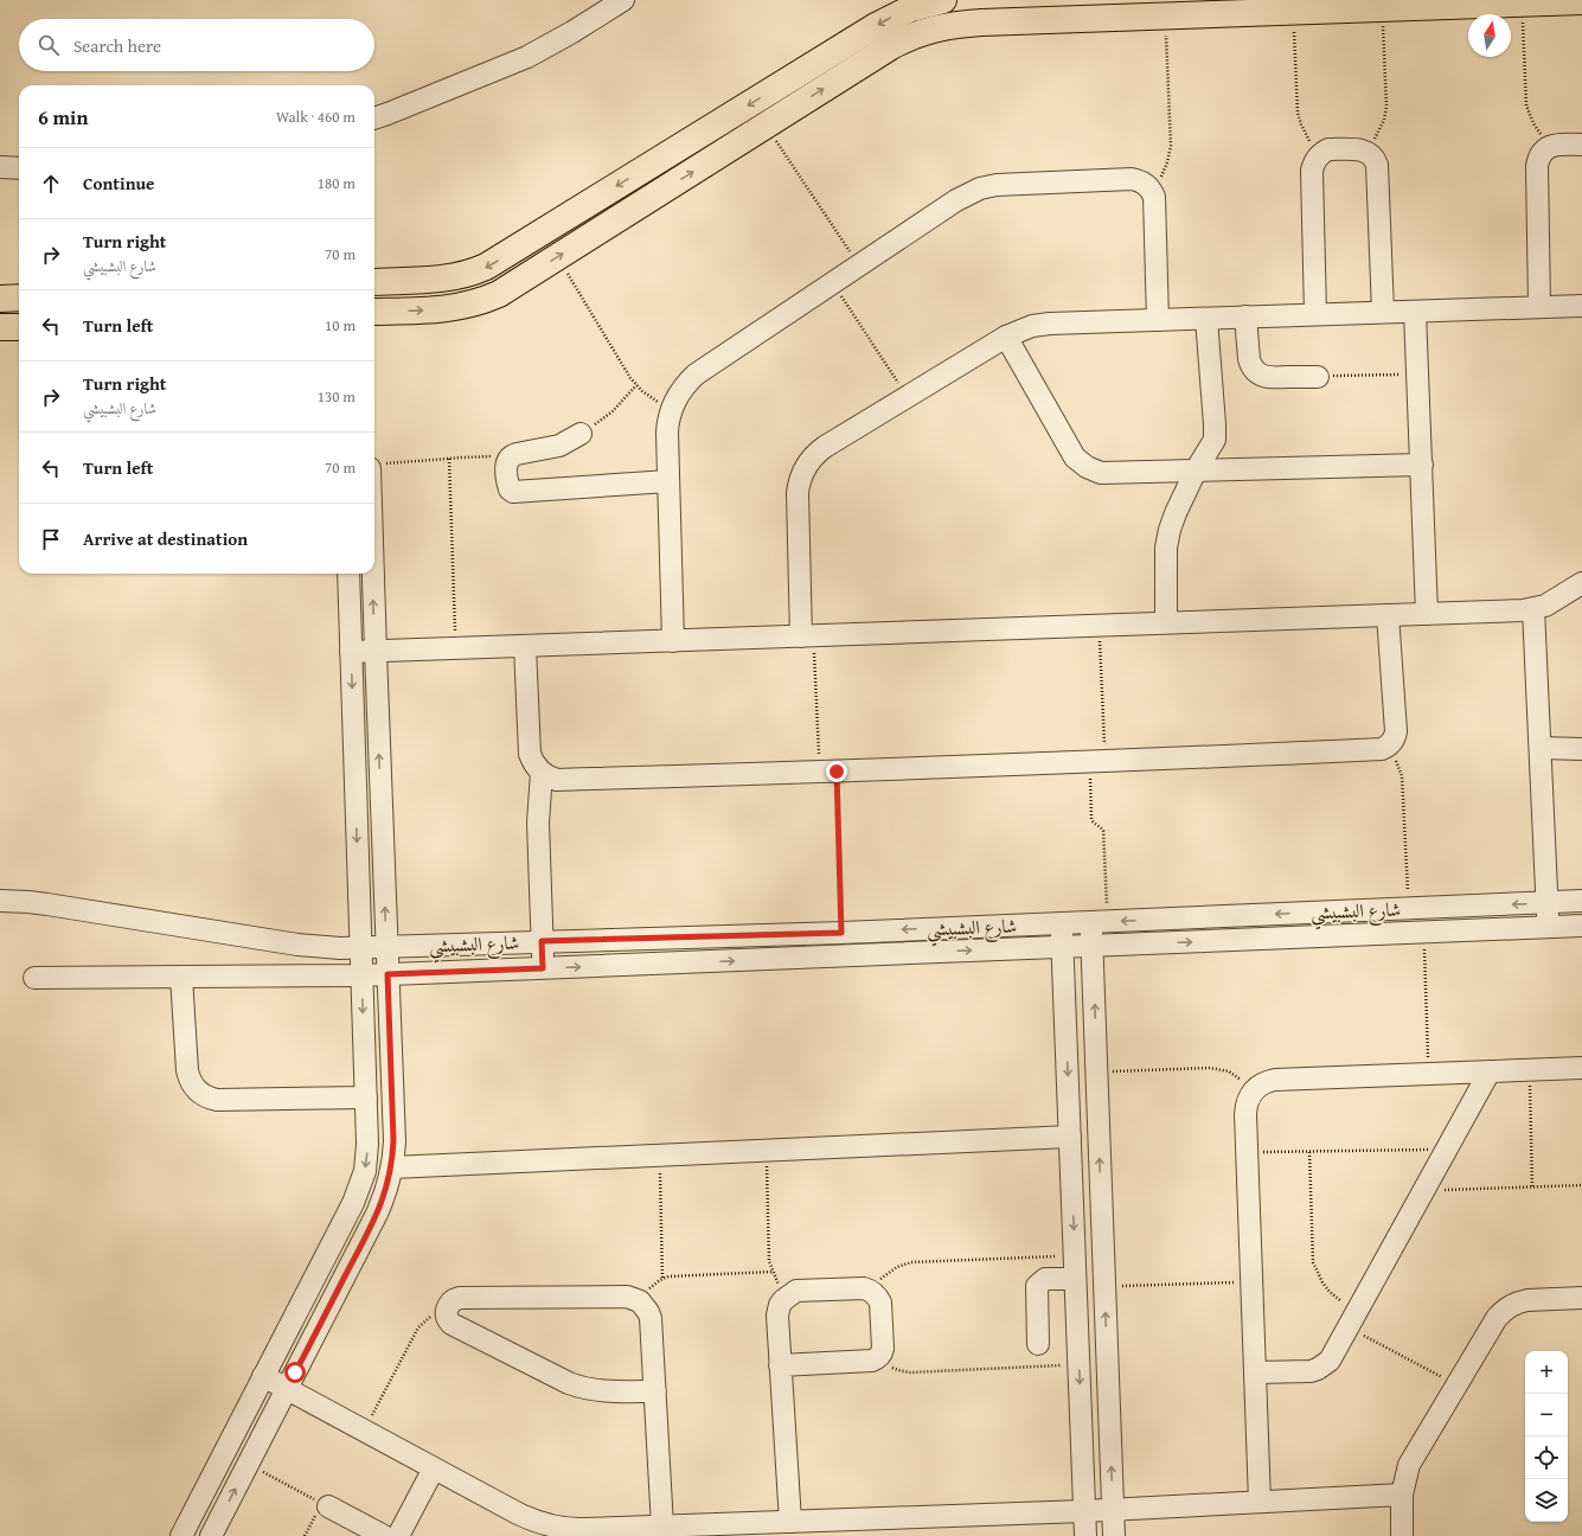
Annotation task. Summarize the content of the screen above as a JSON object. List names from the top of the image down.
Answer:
{
  "streets": {
    "street": ["شارع البشبيشي"]
  },
  "north": "top",
  "page": {
    "search": "Search here",
    "heading": ["6 min", "Walk · 460 m"],
    "list": [
      ["Continue", "180 m"],
      ["Turn right", "شارع البشبيشي", "70 m"],
      ["Turn left", "10 m"],
      ["Turn right", "شارع البشبيشي", "130 m"],
      ["Turn left", "70 m"],
      "Arrive at destination"
    ],
    "map_buttons": ["+", "−"]
  }
}
